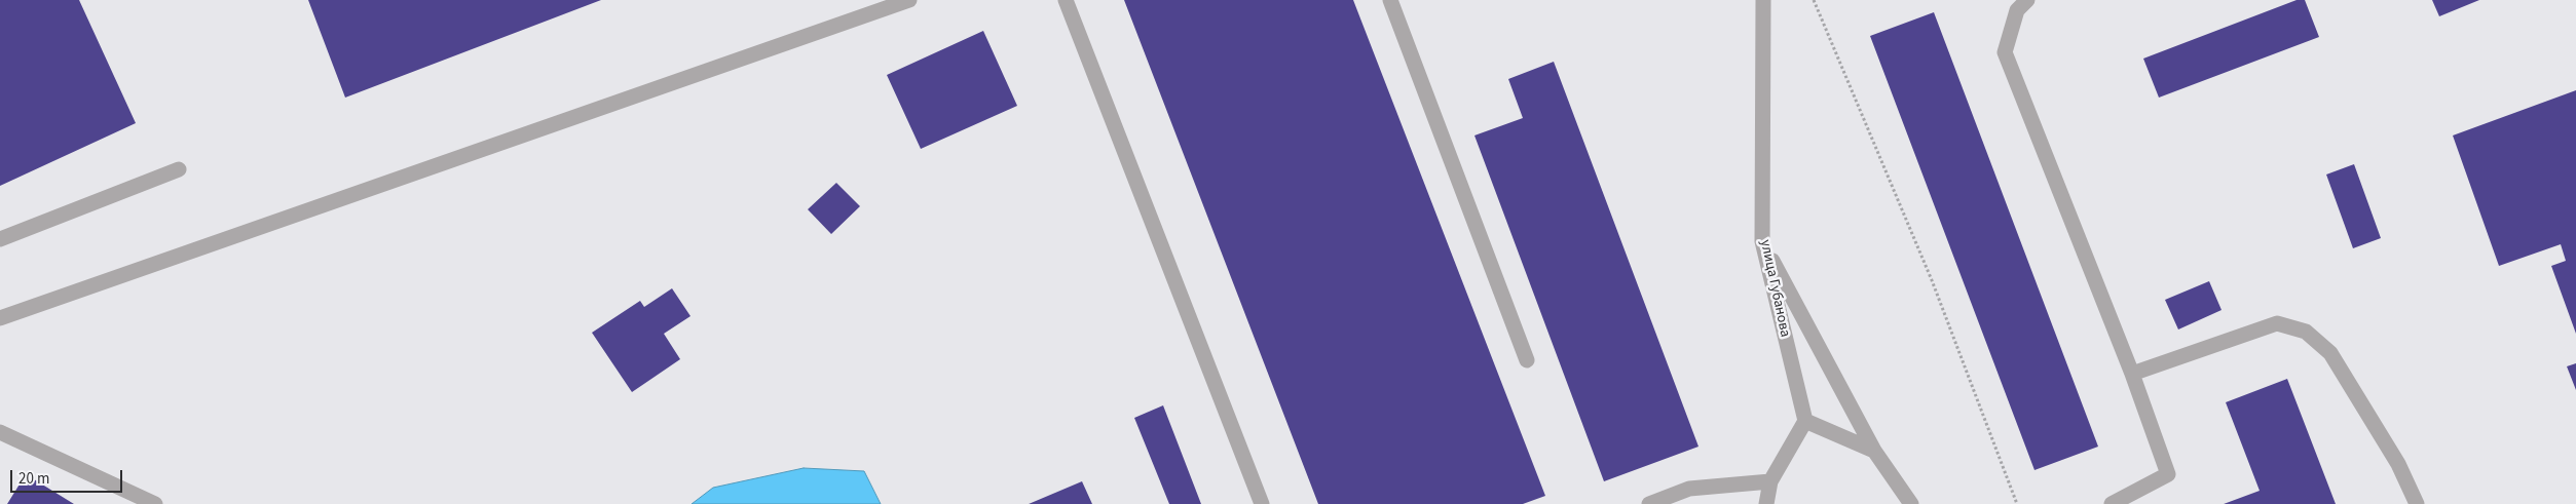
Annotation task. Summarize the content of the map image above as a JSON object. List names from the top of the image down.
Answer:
{
  "streets": {
    "street": ["улица Губанова"]
  },
  "scale_bar": "20 m"
}
